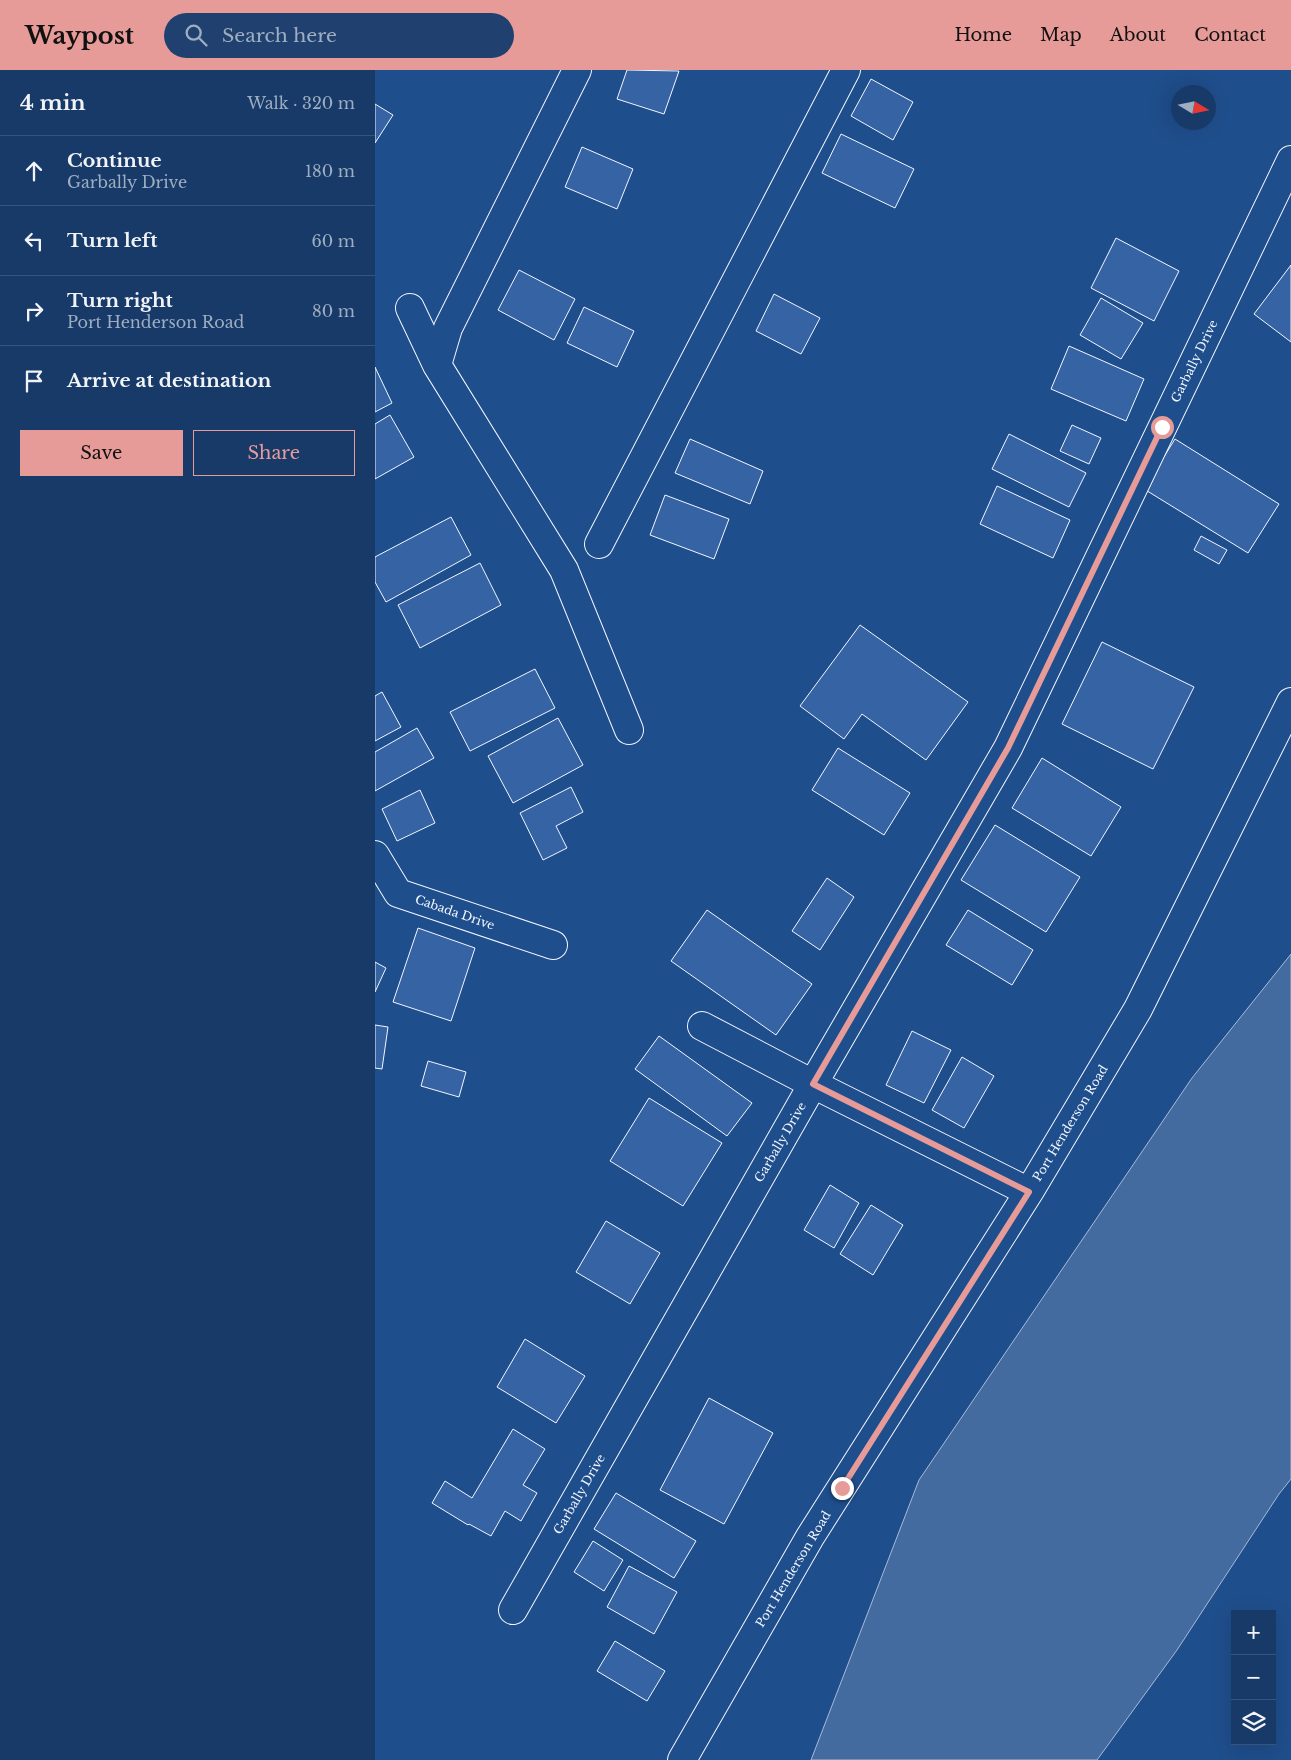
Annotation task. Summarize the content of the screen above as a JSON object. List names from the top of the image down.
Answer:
{
  "streets": {
    "street": ["Garbally Drive", "Cabada Drive", "Port Henderson Road"]
  },
  "north": "right",
  "page": {
    "header": "Waypost",
    "search": "Search here",
    "nav": [
      "Home",
      "Map",
      "About",
      "Contact"
    ],
    "heading": ["4 min", "Walk · 320 m"],
    "list": [
      ["Continue", "Garbally Drive", "180 m"],
      ["Turn left", "60 m"],
      ["Turn right", "Port Henderson Road", "80 m"],
      "Arrive at destination"
    ],
    "buttons": ["Save", "Share"],
    "map_buttons": ["+", "−"]
  }
}
